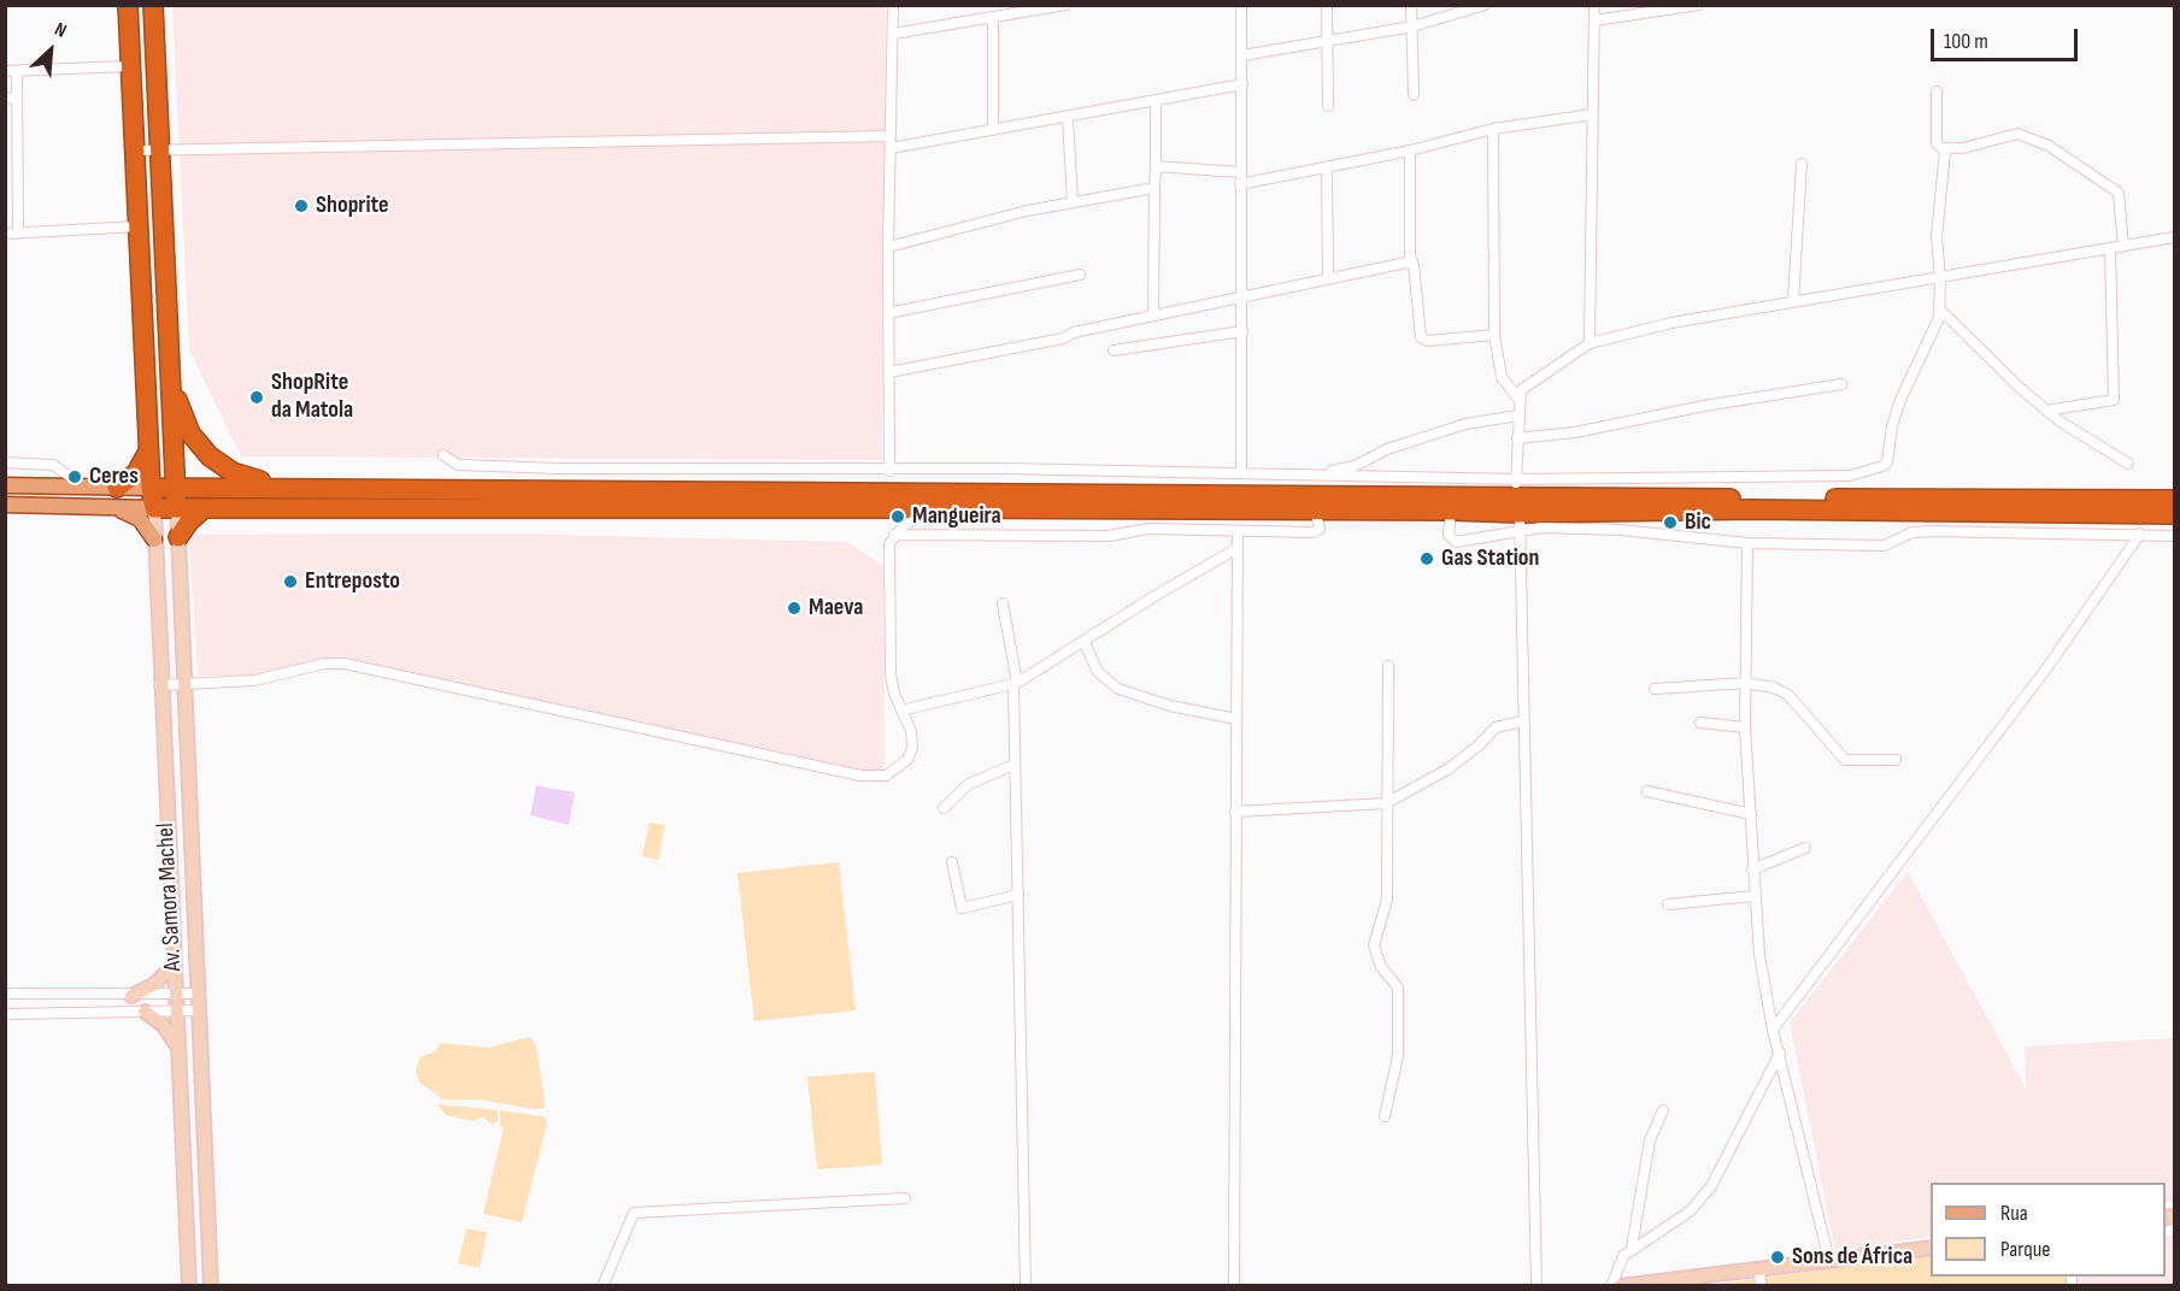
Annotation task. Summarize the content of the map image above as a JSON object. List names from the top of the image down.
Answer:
{
  "streets": {
    "main road": ["Av. Samora Machel"]
  },
  "places": [
    "Shoprite",
    "ShopRite da Matola",
    "Ceres",
    "Mangueira",
    "Bic",
    "Gas Station",
    "Entreposto",
    "Maeva",
    "Sons de África"
  ],
  "legend": ["Rua", "Parque"],
  "scale_bar": "100 m",
  "north": "top right"
}
